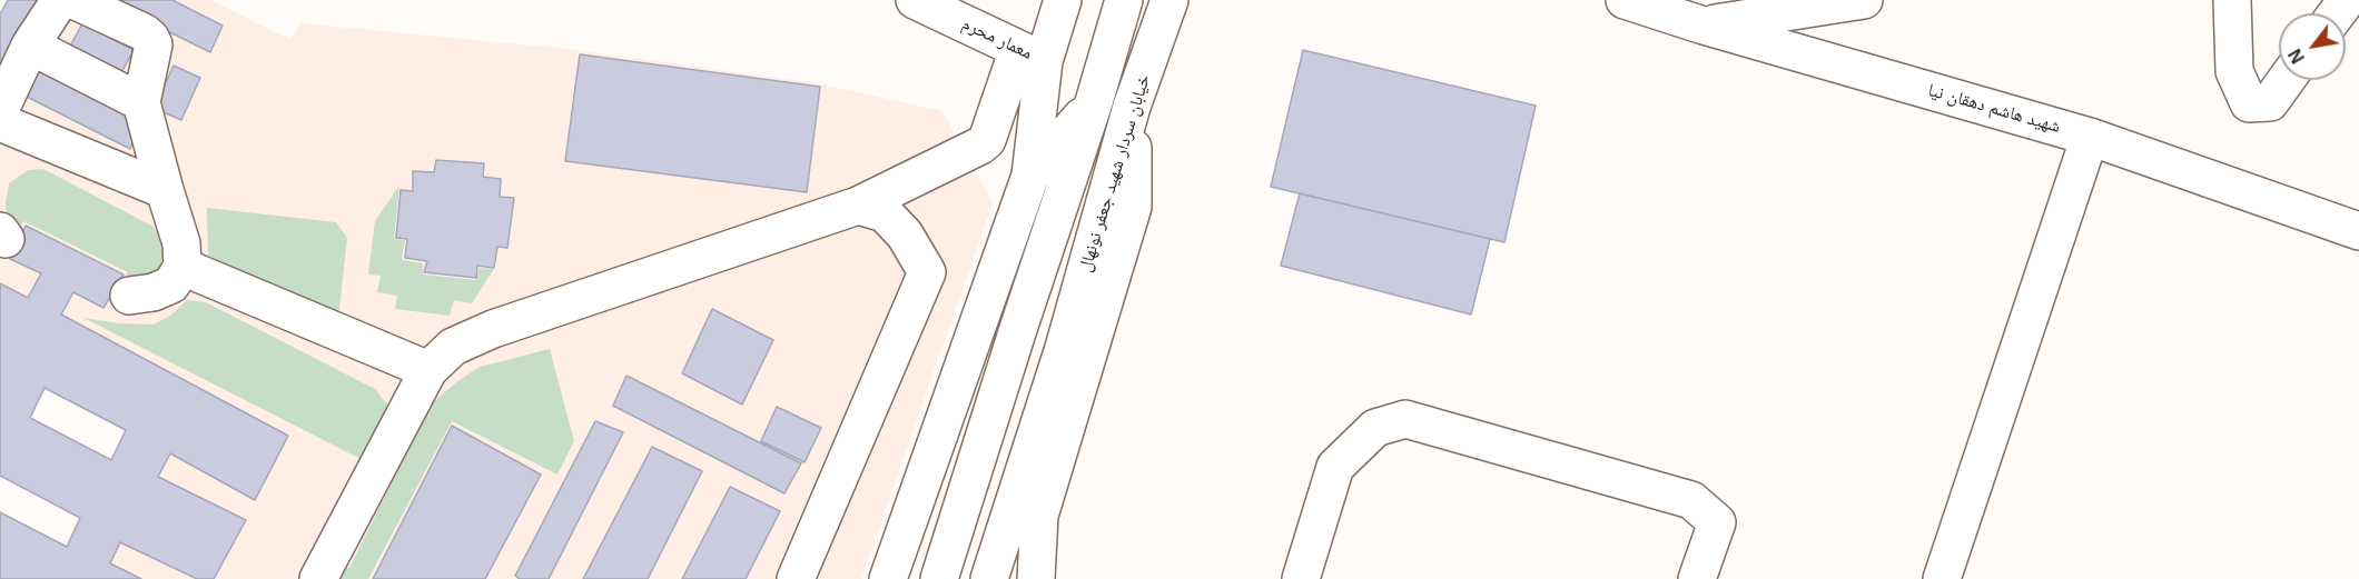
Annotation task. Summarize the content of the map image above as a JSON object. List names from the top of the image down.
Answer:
{
  "streets": {
    "street": ["معمار محرم", "شهید هاشم دهقان نیا", "خیابان سردار شهید جعفر نونهال"]
  },
  "north": "bottom left"
}
